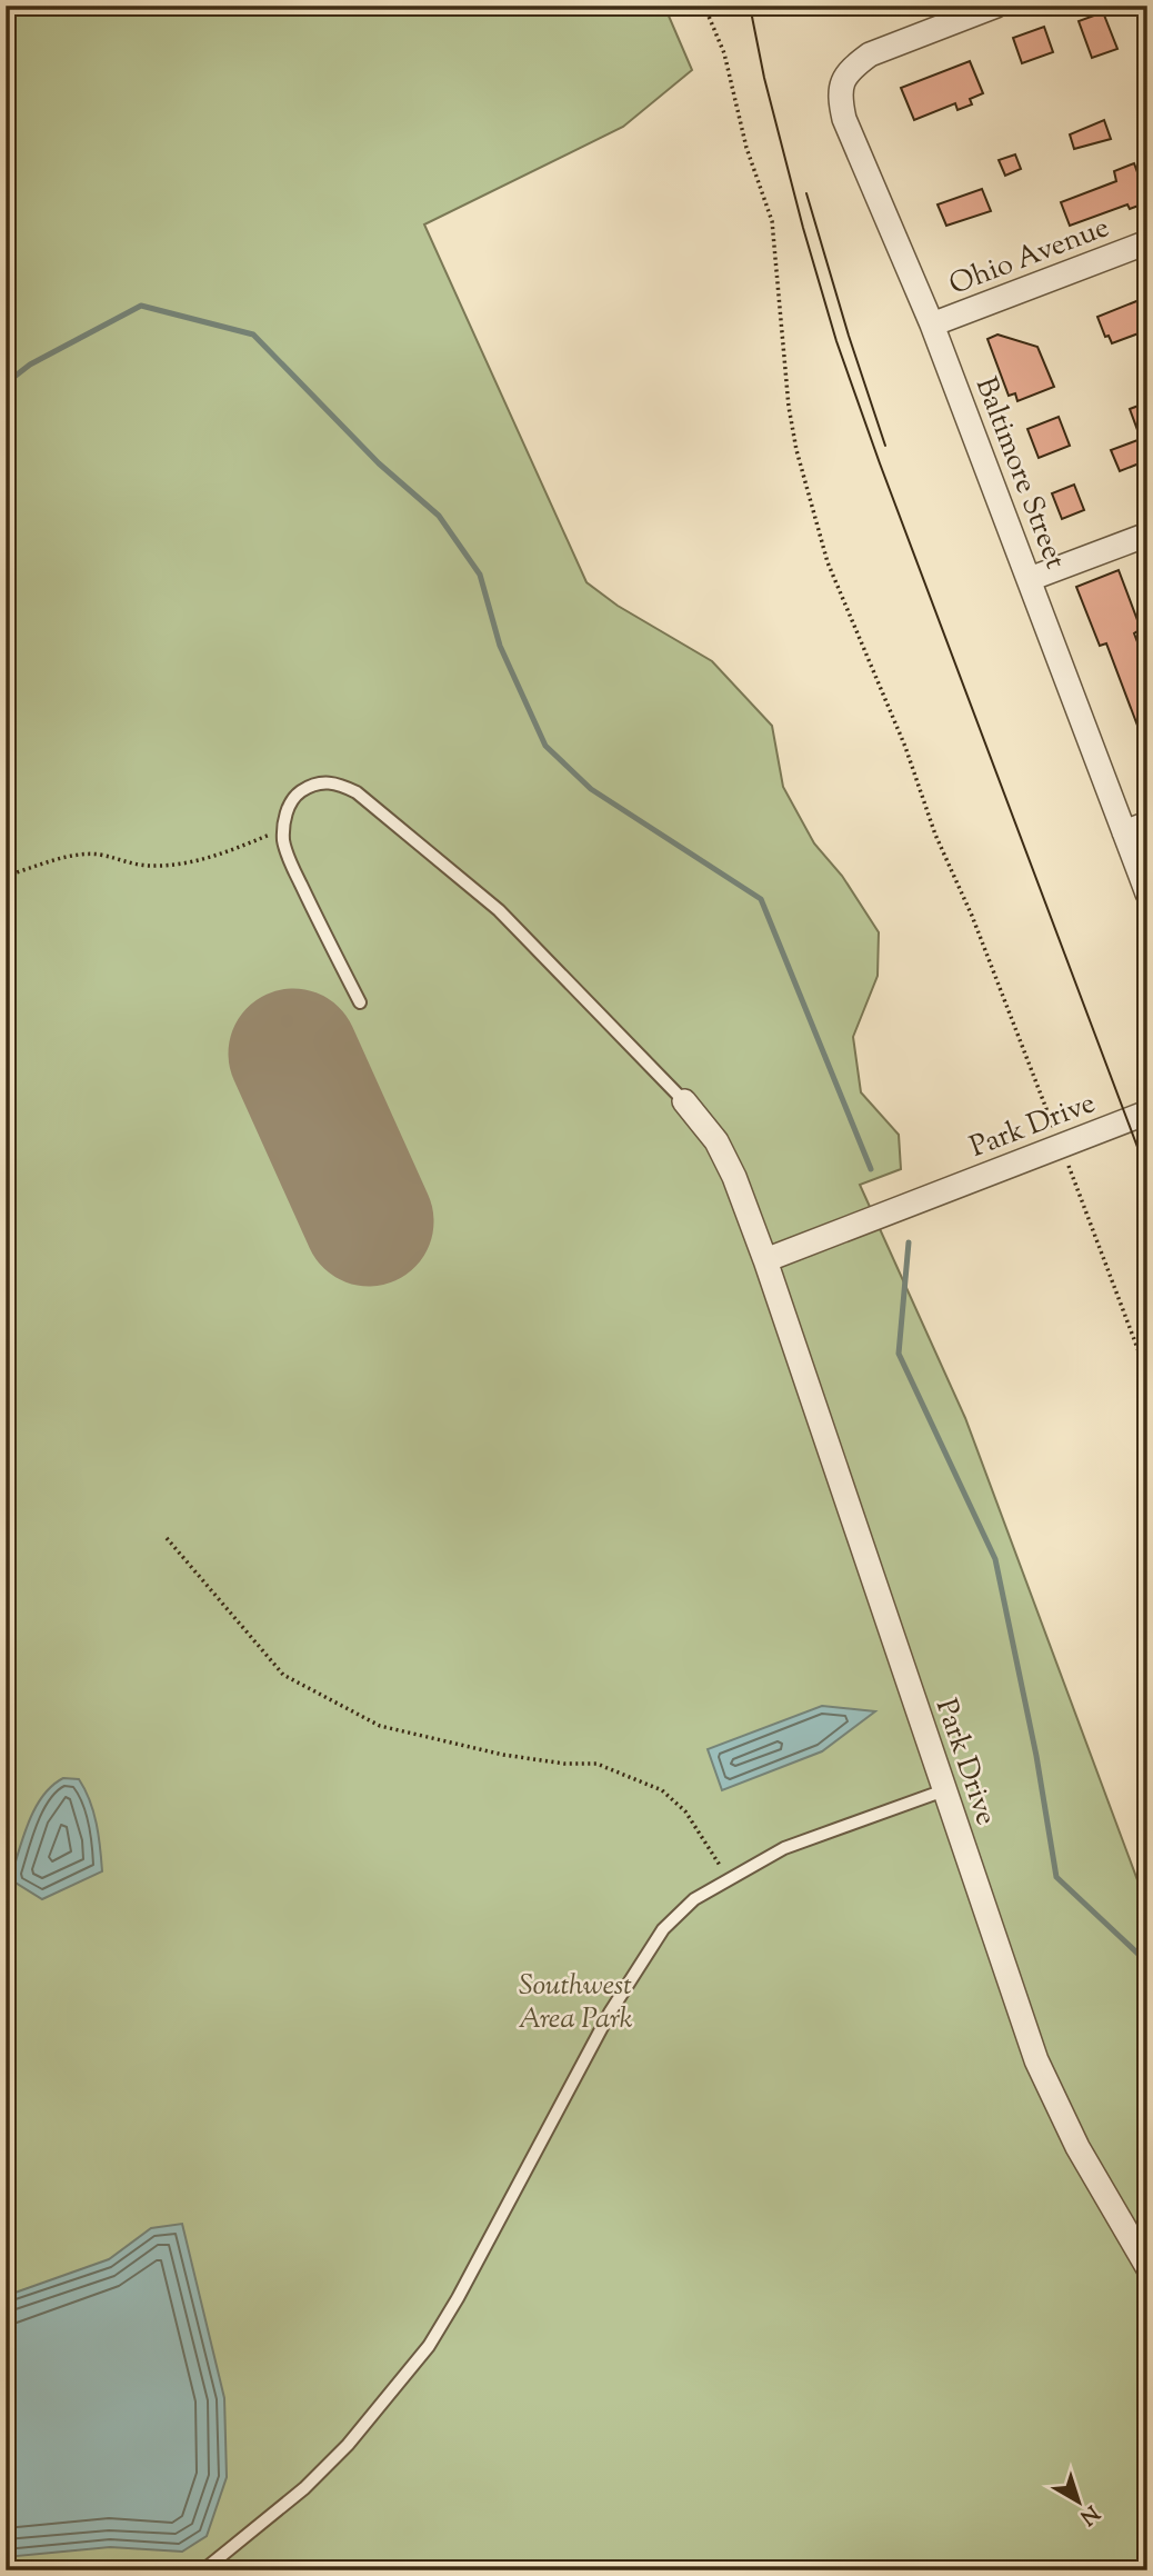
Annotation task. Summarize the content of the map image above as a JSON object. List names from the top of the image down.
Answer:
{
  "streets": {
    "street": ["Ohio Avenue", "Baltimore Street", "Park Drive"]
  },
  "crossings": [
    ["Ohio Avenue", "Baltimore Street"]
  ],
  "parks": ["Southwest Area Park"],
  "north": "bottom right"
}
